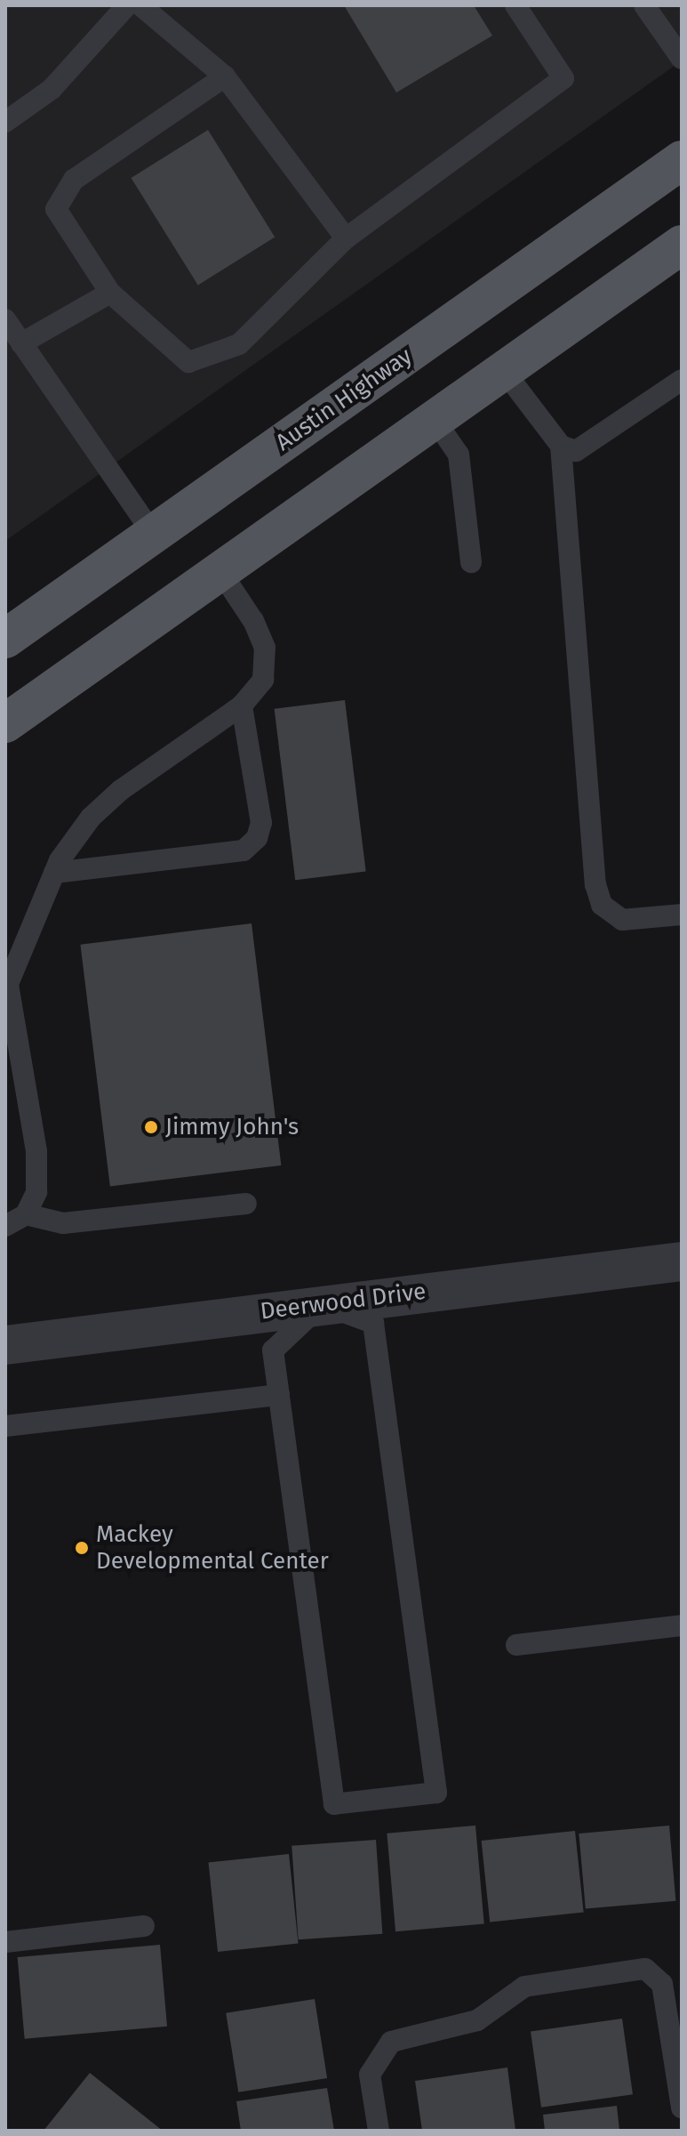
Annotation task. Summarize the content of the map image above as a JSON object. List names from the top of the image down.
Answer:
{
  "streets": {
    "main road": ["Austin Highway"],
    "street": ["Deerwood Drive"]
  },
  "places": ["Jimmy John's", "Mackey Developmental Center"]
}
